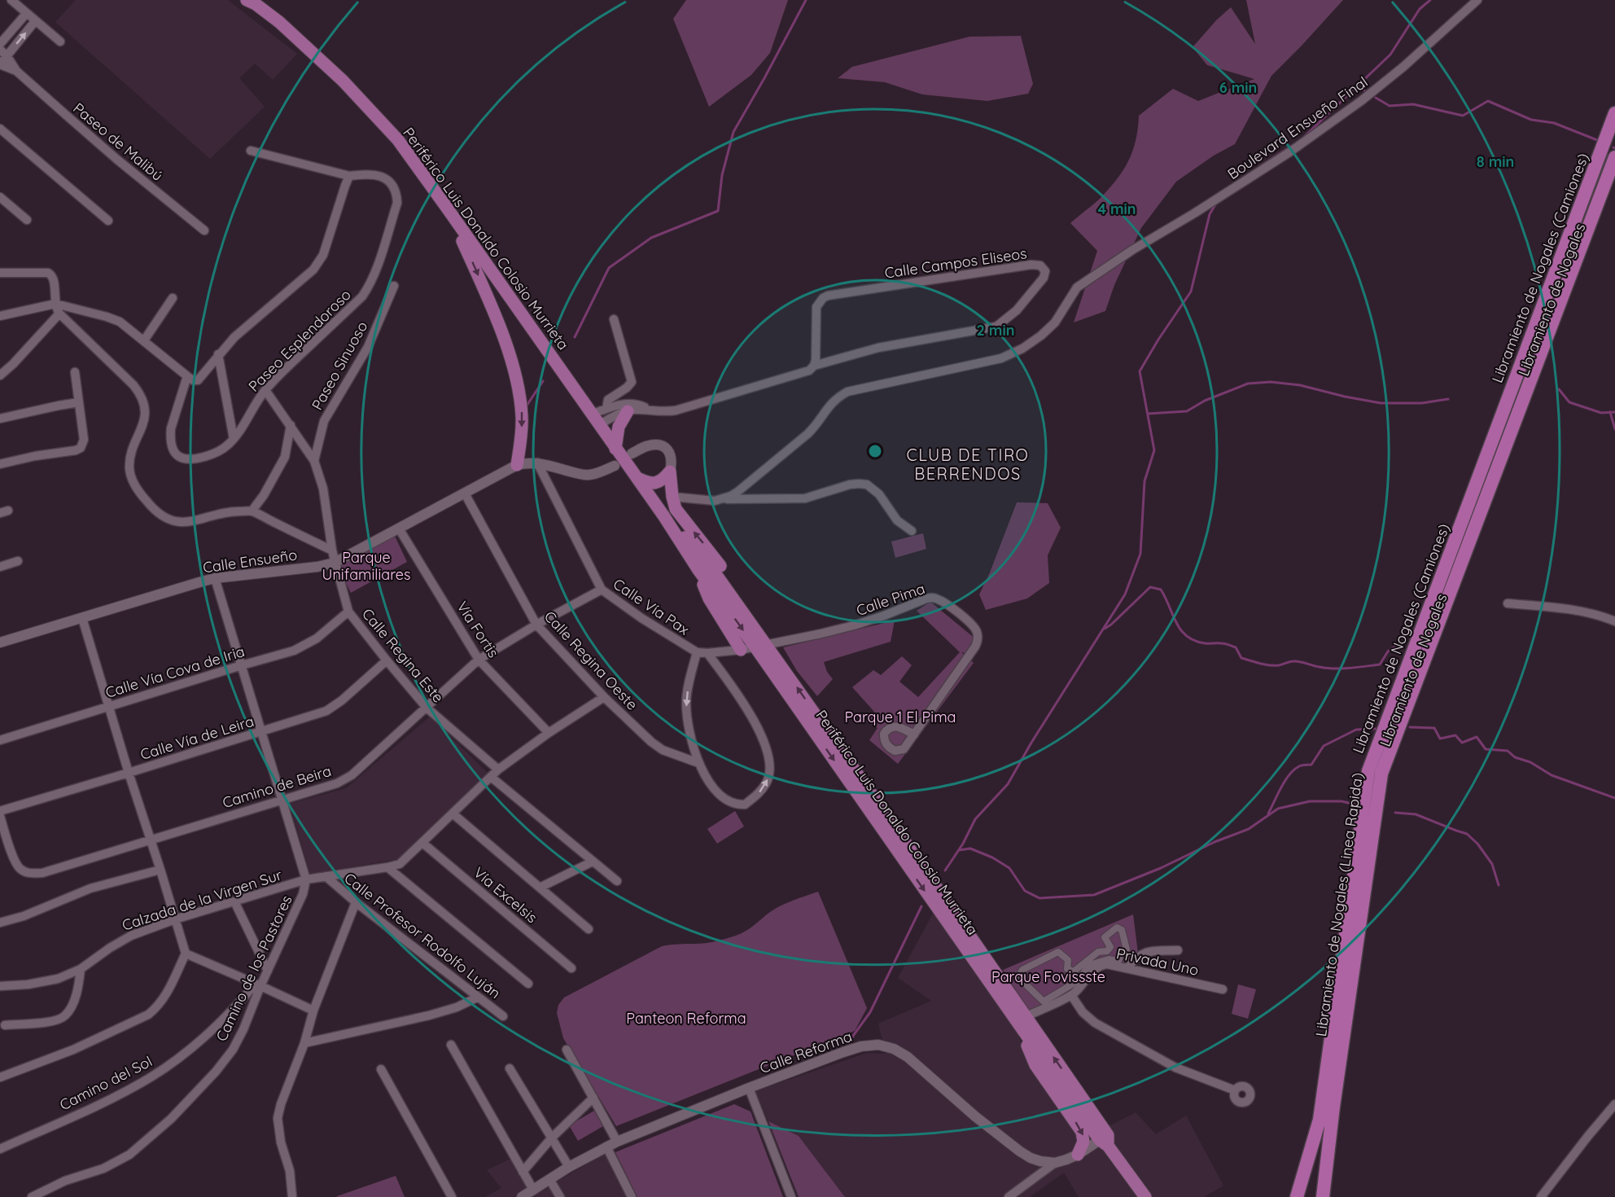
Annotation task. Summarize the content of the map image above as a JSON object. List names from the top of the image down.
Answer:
{
  "streets": {
    "highway": ["Libramiento de Nogales (Camiones)", "Libramiento de Nogales", "Libramiento de Nogales (Linea Rapida)"],
    "main road": ["Periférico Luis Donaldo Colosio Murrieta"],
    "street": [
      "Boulevard Ensueño Final",
      "Paseo de Malibú",
      "Calle Campos Eliseos",
      "Paseo Esplendoroso",
      "Paseo Sinuoso",
      "Calle Ensueño",
      "Calle Pima",
      "Calle Vía Pax",
      "Vía Fortis",
      "Calle Regina Este",
      "Calle Regina Oeste",
      "Calle Vía Cova de Iria",
      "Calle Vía de Leira",
      "Camino de Beira",
      "Vía Excelsis",
      "Calzada de la Virgen Sur",
      "Calle Profesor Rodolfo Luján",
      "Privada Uno",
      "Camino de los Pastores",
      "Calle Reforma",
      "Camino del Sol"
    ]
  },
  "crossings": [
    ["Periférico Luis Donaldo Colosio Murrieta", "Calle Pima"],
    ["Periférico Luis Donaldo Colosio Murrieta", "Calle Vía Pax"],
    ["Periférico Luis Donaldo Colosio Murrieta", "Privada Uno"],
    ["Calle Ensueño", "Vía Fortis"],
    ["Calle Ensueño", "Calle Regina Este"],
    ["Calle Ensueño", "Calle Regina Oeste"],
    ["Calle Pima", "Calle Vía Pax"],
    ["Calle Vía Pax", "Camino de Beira"],
    ["Vía Fortis", "Camino de Beira"],
    ["Vía Fortis", "Calzada de la Virgen Sur"],
    ["Calle Regina Este", "Calle Vía Cova de Iria"],
    ["Calle Regina Este", "Calle Vía de Leira"],
    ["Calle Regina Este", "Camino de Beira"],
    ["Calle Regina Este", "Calzada de la Virgen Sur"],
    ["Calle Regina Oeste", "Camino de Beira"],
    ["Calle Regina Oeste", "Calzada de la Virgen Sur"],
    ["Vía Excelsis", "Calzada de la Virgen Sur"],
    ["Calzada de la Virgen Sur", "Calle Profesor Rodolfo Luján"],
    ["Calzada de la Virgen Sur", "Camino de los Pastores"],
    ["Camino de los Pastores", "Camino del Sol"]
  ],
  "districts": ["CLUB DE TIRO BERRENDOS"],
  "parks": [
    "Parque Unifamiliares",
    "Parque 1 El Pima",
    "Parque Fovissste",
    "Panteon Reforma"
  ],
  "rings": [
    "6 min",
    "8 min",
    "4 min",
    "2 min"
  ]
}
